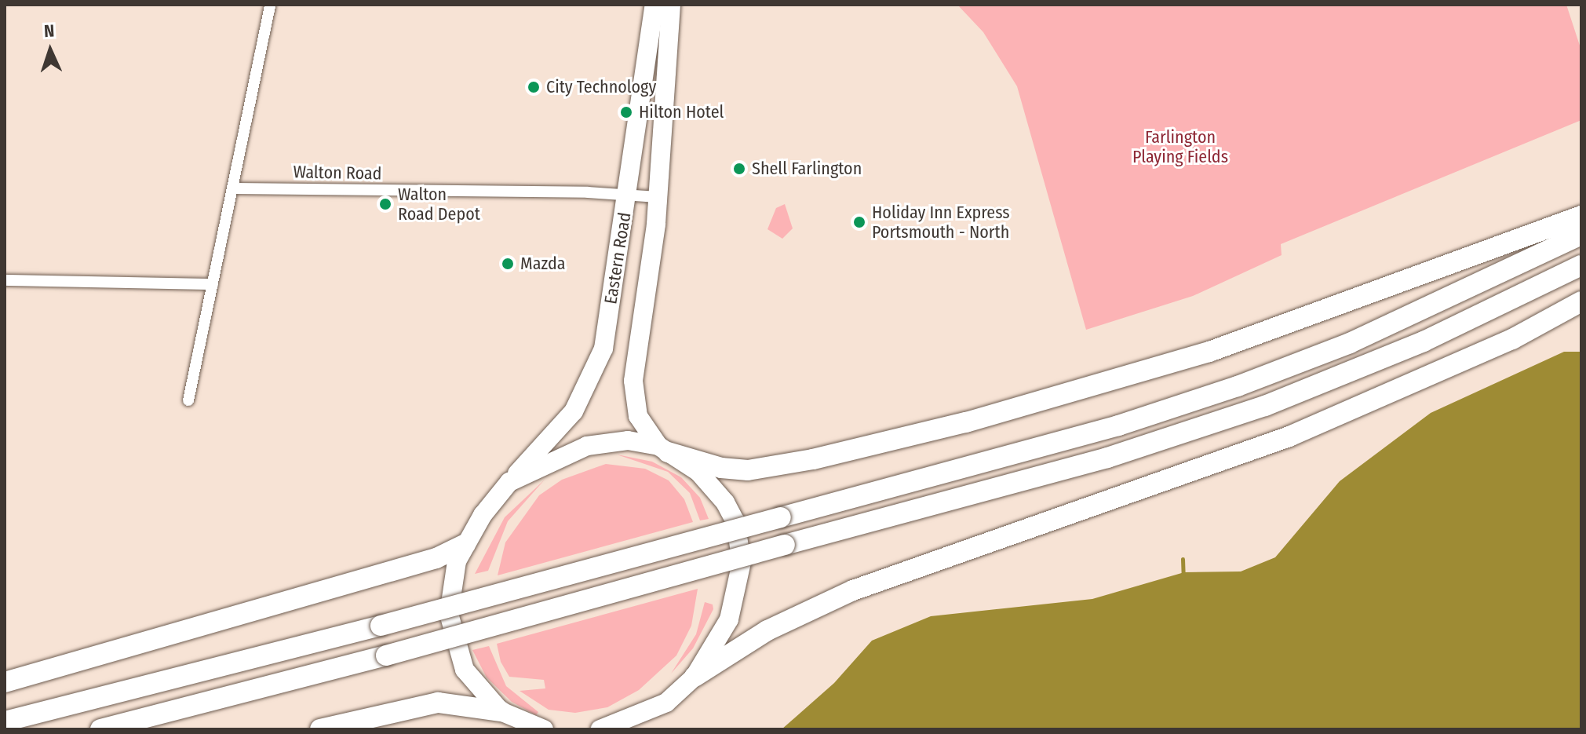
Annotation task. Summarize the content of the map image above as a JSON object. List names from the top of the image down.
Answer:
{
  "streets": {
    "main road": ["Eastern Road"],
    "street": ["Walton Road"]
  },
  "crossings": [
    ["Walton Road", "Eastern Road"]
  ],
  "parks": ["Farlington Playing Fields"],
  "places": [
    "City Technology",
    "Hilton Hotel",
    "Shell Farlington",
    "Walton Road Depot",
    "Holiday Inn Express Portsmouth - North",
    "Mazda"
  ],
  "north": "top"
}
